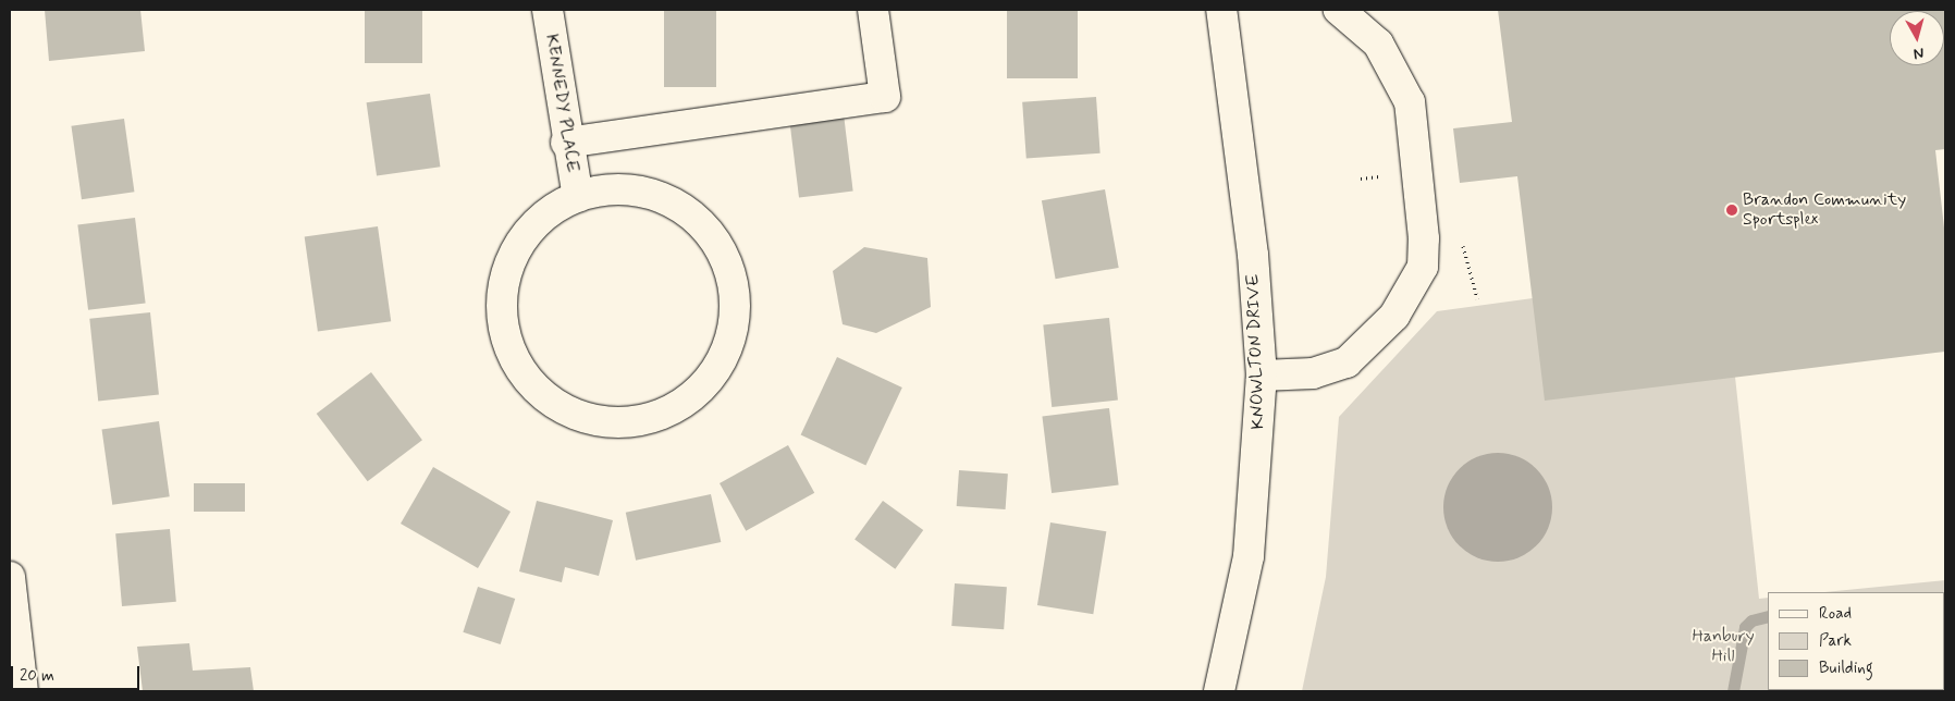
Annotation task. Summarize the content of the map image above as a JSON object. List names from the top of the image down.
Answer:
{
  "streets": {
    "street": ["KENNEDY PLACE", "KNOWLTON DRIVE"]
  },
  "parks": ["Hanbury Hill"],
  "places": ["Brandon Community Sportsplex"],
  "legend": ["Road", "Park", "Building"],
  "scale_bar": "20 m",
  "north": "bottom"
}
